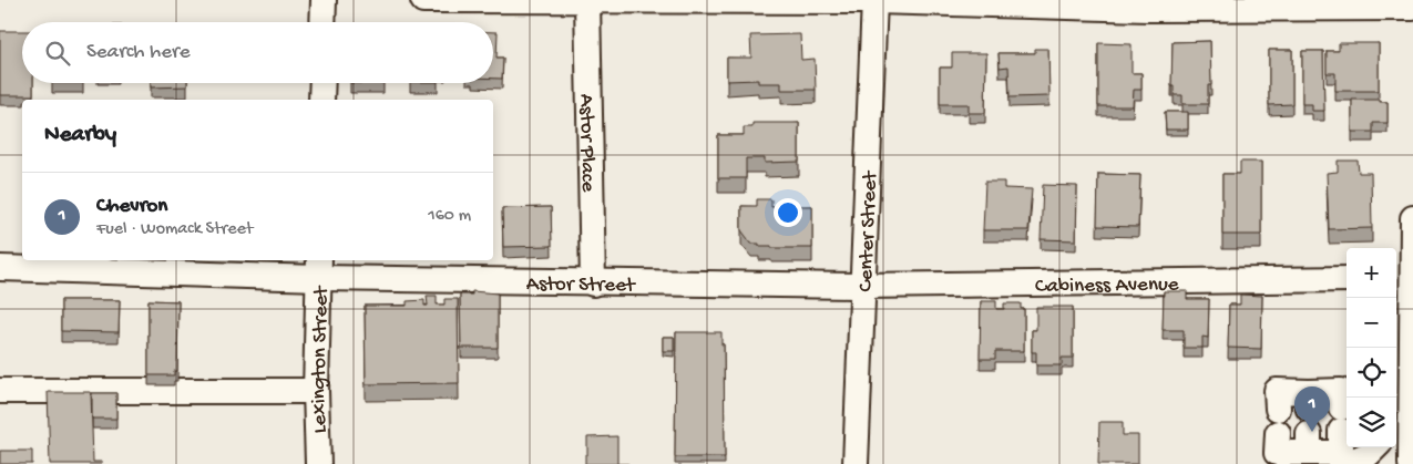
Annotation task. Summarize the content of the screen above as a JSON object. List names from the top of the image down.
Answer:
{
  "streets": {
    "street": [
      "Astor Place",
      "Center Street",
      "Astor Street",
      "Cabiness Avenue",
      "Lexington Street"
    ]
  },
  "crossings": [
    ["Astor Place", "Astor Street"],
    ["Center Street", "Astor Street"],
    ["Center Street", "Cabiness Avenue"],
    ["Astor Street", "Cabiness Avenue"],
    ["Astor Street", "Lexington Street"]
  ],
  "page": {
    "search": "Search here",
    "heading": "Nearby",
    "list": [
      {
        "mark": "1",
        "name": "Chevron",
        "note": "Fuel · Womack Street",
        "value": "160 m"
      }
    ],
    "map_buttons": ["+", "−"],
    "pins": "1"
  }
}
